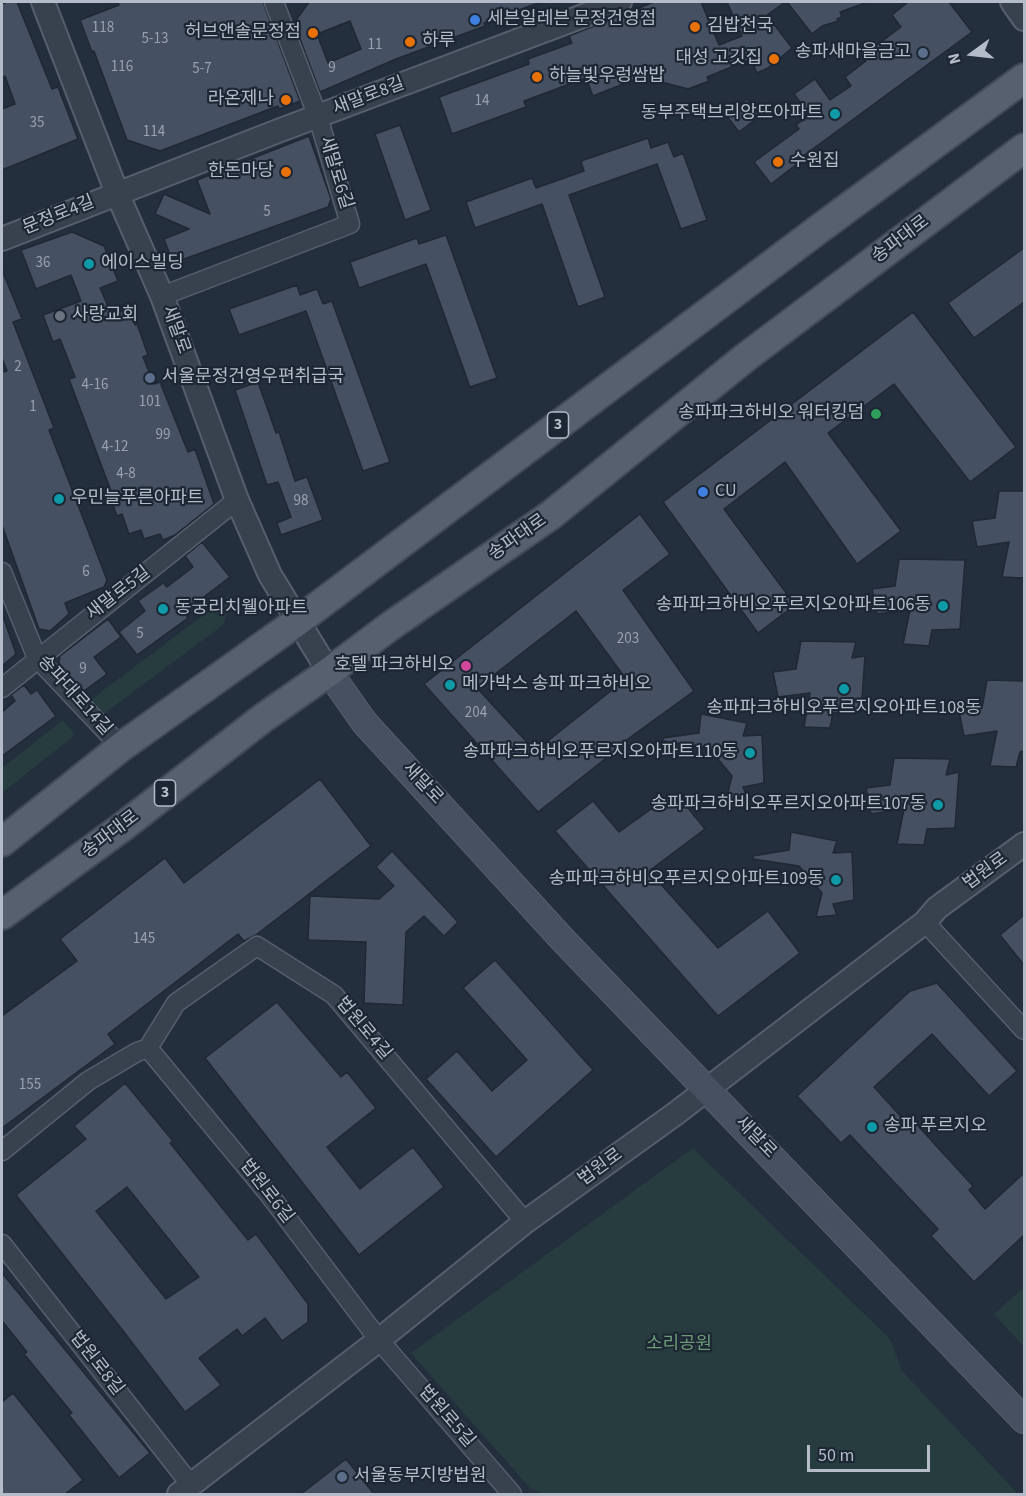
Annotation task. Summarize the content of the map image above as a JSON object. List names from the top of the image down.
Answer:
{
  "streets": {
    "main road": ["송파대로", "새말로", "3"],
    "street": [
      "새말로8길",
      "새말로6길",
      "문정로4길",
      "새말로5길",
      "송파대로14길",
      "법원로",
      "법원로4길",
      "법원로6길",
      "법원로8길",
      "법원로5길"
    ]
  },
  "crossings": [
    ["새말로8길", "새말로6길"],
    ["새말로8길", "문정로4길"],
    ["새말로8길", "새말로"],
    ["새말로6길", "새말로"],
    ["문정로4길", "새말로"],
    ["송파대로", "새말로"],
    ["새말로", "3"],
    ["새말로", "새말로5길"],
    ["새말로", "법원로"],
    ["3", "송파대로14길"],
    ["새말로5길", "송파대로14길"],
    ["법원로", "법원로4길"],
    ["법원로", "법원로6길"],
    ["법원로", "법원로8길"],
    ["법원로", "법원로5길"],
    ["법원로4길", "법원로6길"],
    ["법원로6길", "법원로5길"]
  ],
  "parks": ["소리공원"],
  "places": [
    "세븐일레븐 문정건영점",
    "김밥천국",
    "허브앤솔문정점",
    "하루",
    "송파새마을금고",
    "대성 고깃집",
    "하늘빛우렁쌈밥",
    "라온제나",
    "동부주택브리앙뜨아파트",
    "수원집",
    "한돈마당",
    "에이스빌딩",
    "사랑교회",
    "서울문정건영우편취급국",
    "송파파크하비오 워터킹덤",
    "CU",
    "우민늘푸른아파트",
    "송파파크하비오푸르지오아파트106동",
    "동궁리치웰아파트",
    "호텔 파크하비오",
    "메가박스 송파 파크하비오",
    "송파파크하비오푸르지오아파트108동",
    "송파파크하비오푸르지오아파트110동",
    "송파파크하비오푸르지오아파트107동",
    "송파파크하비오푸르지오아파트109동",
    "송파 푸르지오",
    "서울동부지방법원"
  ],
  "house_numbers": [
    "118",
    "5-13",
    "11",
    "116",
    "9",
    "5-7",
    "14",
    "35",
    "114",
    "5",
    "36",
    "2",
    "4-16",
    "101",
    "1",
    "99",
    "4-12",
    "4-8",
    "98",
    "6",
    "5",
    "203",
    "9",
    "204",
    "145",
    "155"
  ],
  "scale_bar": "50 m",
  "north": "left"
}
